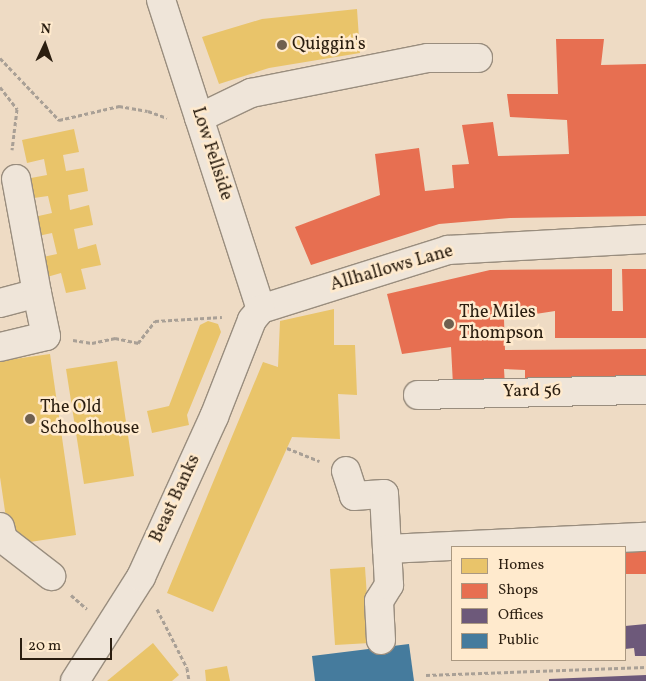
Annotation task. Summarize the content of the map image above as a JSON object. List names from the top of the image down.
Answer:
{
  "streets": {
    "street": [
      "Low Fellside",
      "Allhallows Lane",
      "Yard 56",
      "Beast Banks"
    ]
  },
  "crossings": [
    ["Low Fellside", "Allhallows Lane"],
    ["Low Fellside", "Beast Banks"],
    ["Allhallows Lane", "Beast Banks"]
  ],
  "places": ["Quiggin's", "The Miles Thompson", "The Old Schoolhouse"],
  "legend": [
    "Homes",
    "Shops",
    "Offices",
    "Public"
  ],
  "scale_bar": "20 m",
  "north": "top"
}
